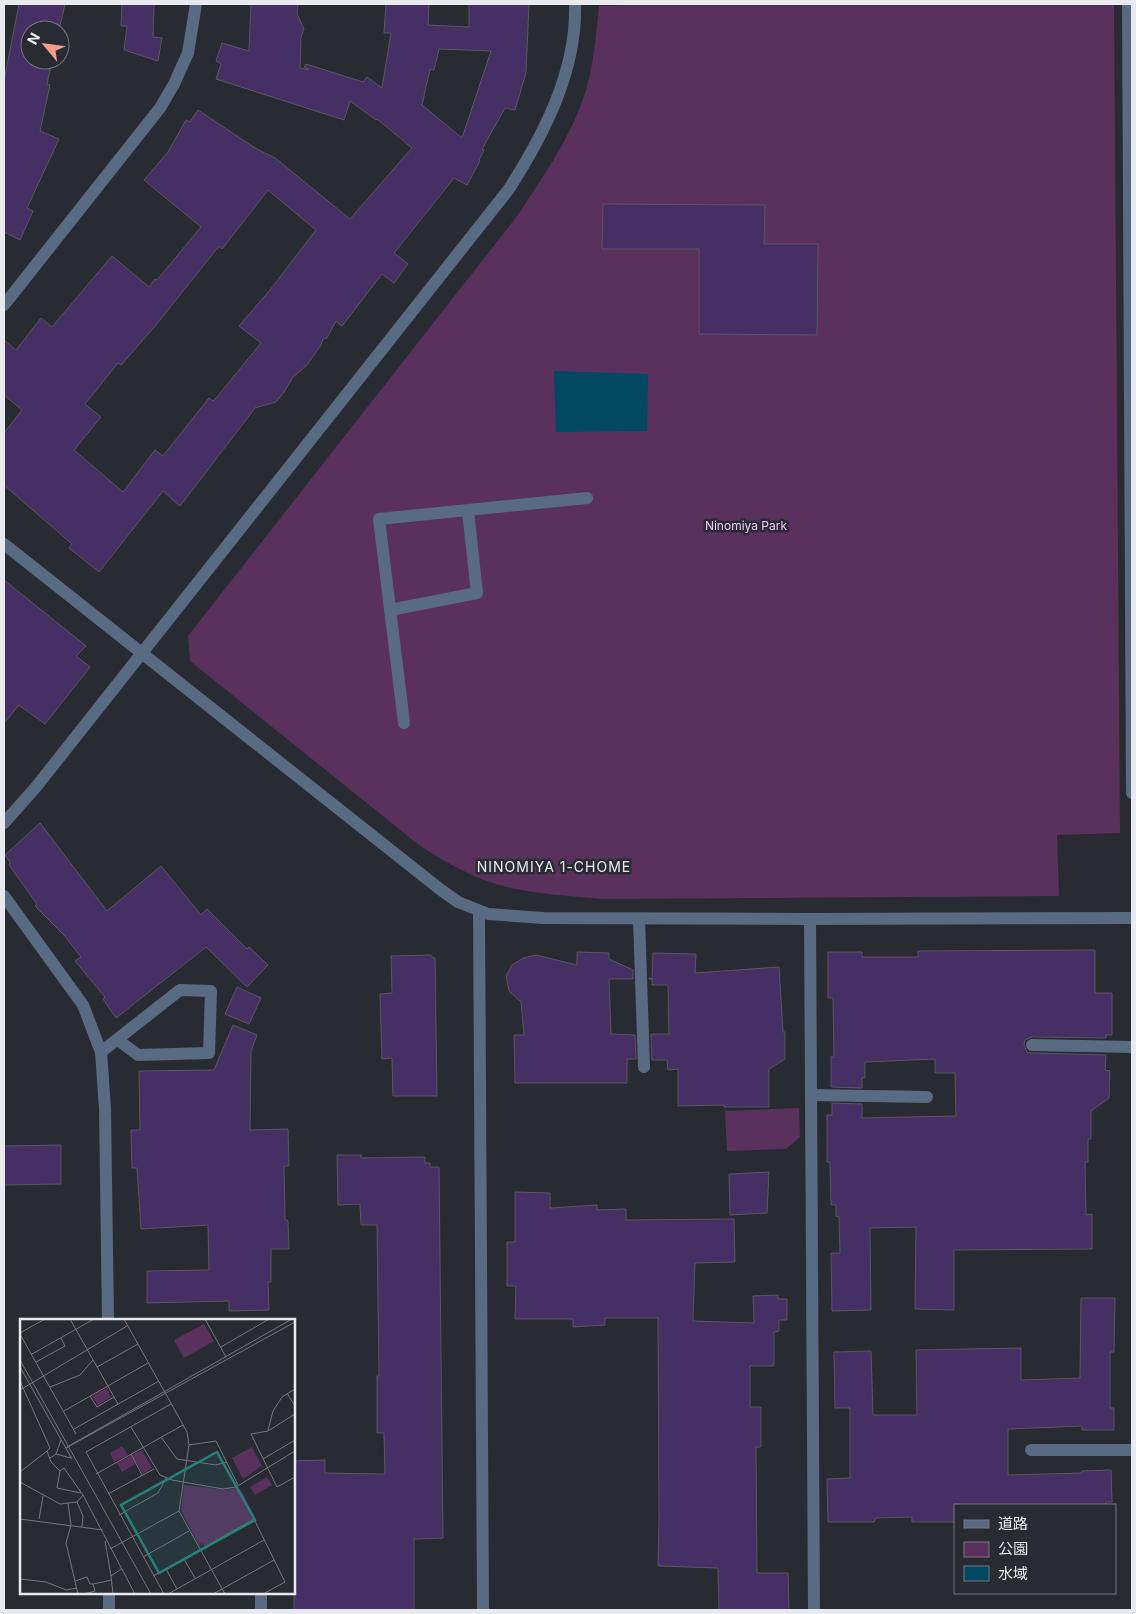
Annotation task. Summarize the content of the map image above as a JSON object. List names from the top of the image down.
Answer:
{
  "districts": ["NINOMIYA 1-CHOME"],
  "parks": ["Ninomiya Park"],
  "legend": ["道路", "公園", "水域"],
  "north": "top left"
}
